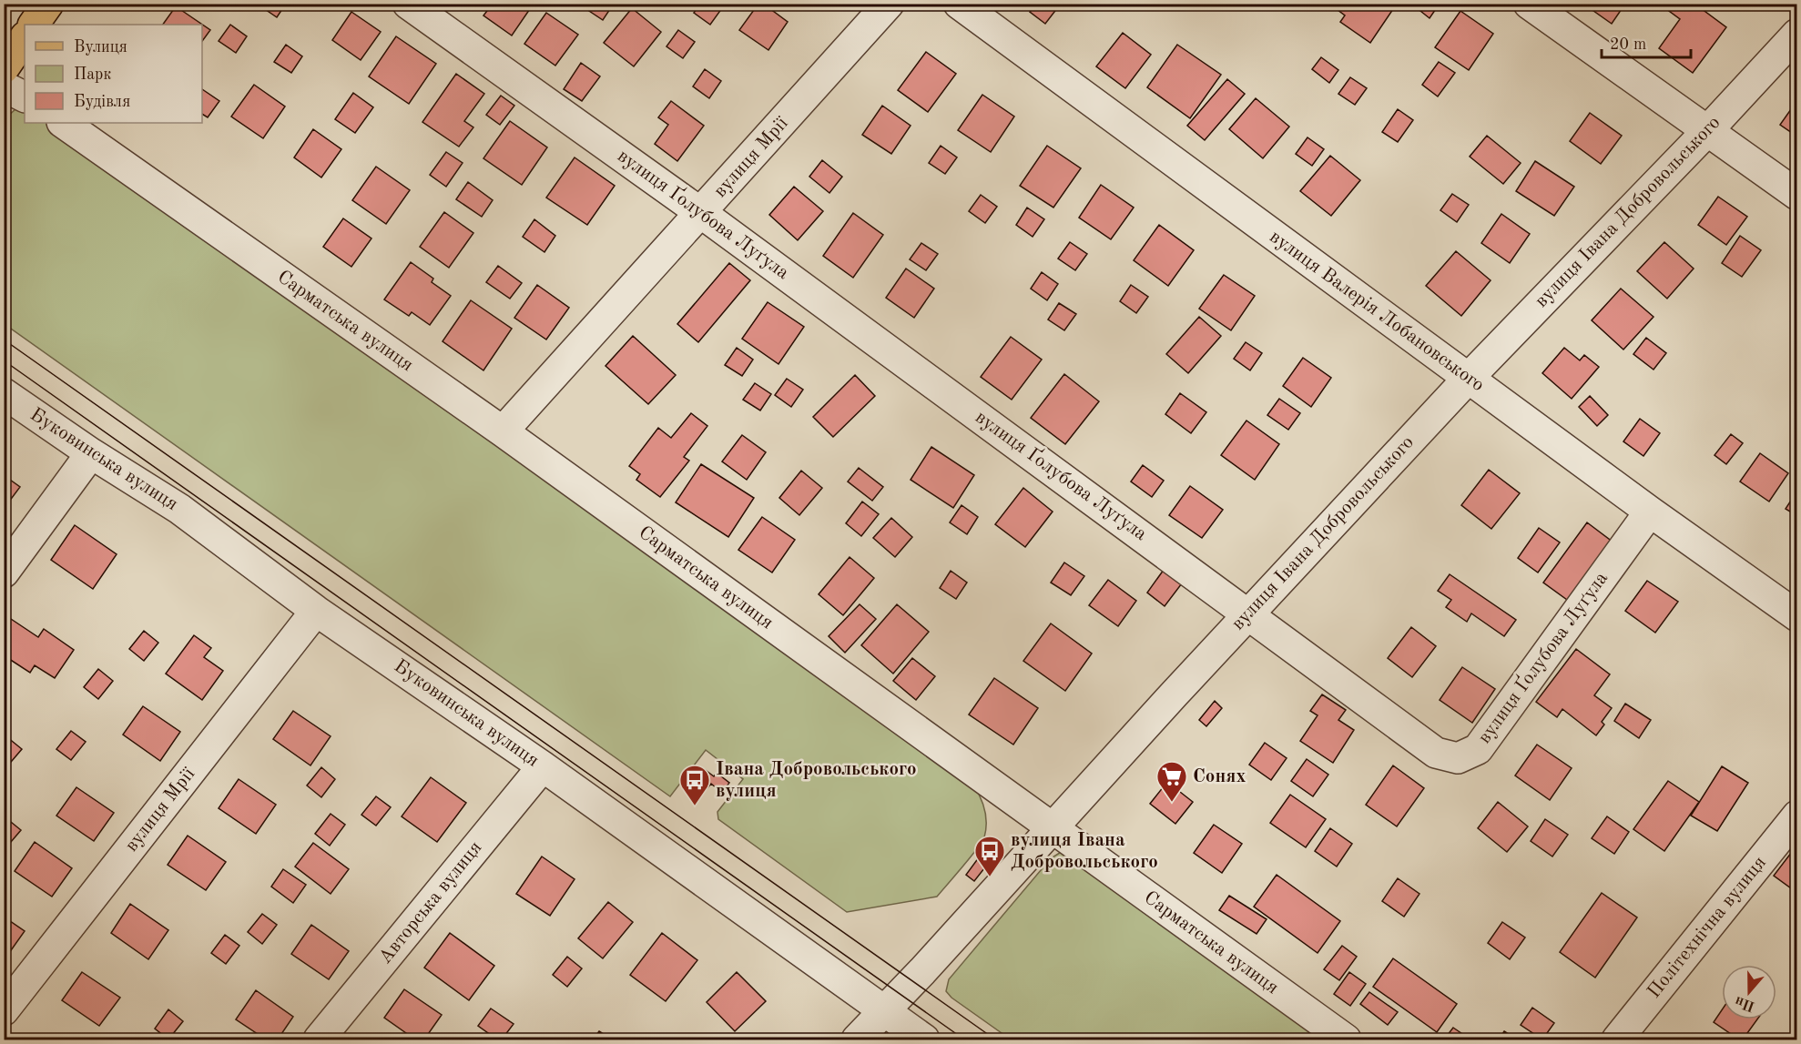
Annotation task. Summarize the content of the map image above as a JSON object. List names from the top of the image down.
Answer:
{
  "streets": {
    "street": [
      "вулиця Мрії",
      "вулиця Івана Добровольського",
      "вулиця Ґолубова Луґула",
      "вулиця Валерія Лобановського",
      "Сарматська вулиця",
      "Буковинська вулиця",
      "Авторська вулиця",
      "Політехнічна вулиця"
    ]
  },
  "crossings": [
    ["вулиця Мрії", "вулиця Ґолубова Луґула"],
    ["вулиця Мрії", "Сарматська вулиця"],
    ["вулиця Мрії", "Буковинська вулиця"],
    ["вулиця Івана Добровольського", "вулиця Ґолубова Луґула"],
    ["вулиця Івана Добровольського", "вулиця Валерія Лобановського"],
    ["вулиця Івана Добровольського", "Сарматська вулиця"],
    ["вулиця Івана Добровольського", "Буковинська вулиця"],
    ["вулиця Ґолубова Луґула", "вулиця Валерія Лобановського"],
    ["Буковинська вулиця", "Авторська вулиця"]
  ],
  "places": {
    "supermarket": ["Сонях"],
    "bus stop": ["Івана Добровольського вулиця", "вулиця Івана Добровольського"]
  },
  "legend": ["Вулиця", "Парк", "Будівля"],
  "scale_bar": "20 m",
  "north": "bottom"
}
